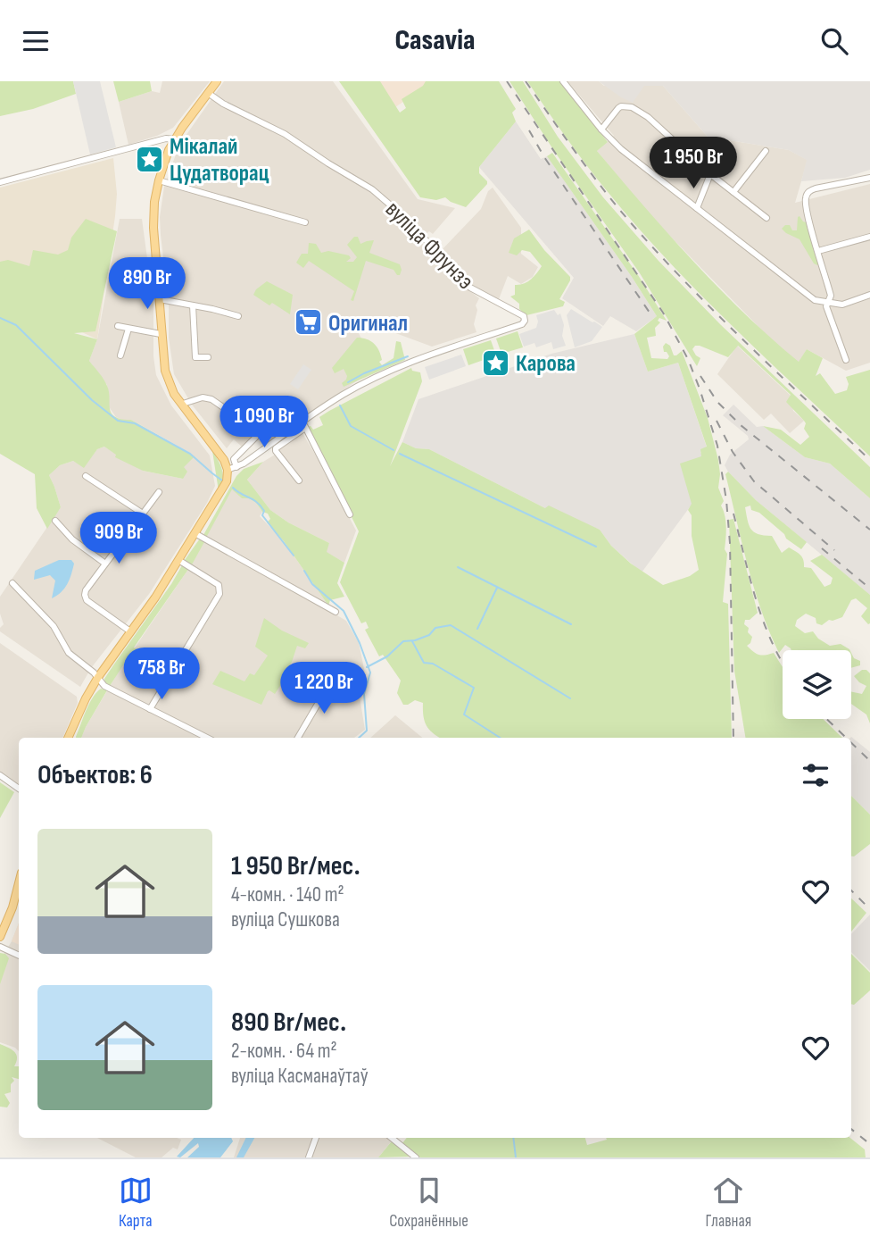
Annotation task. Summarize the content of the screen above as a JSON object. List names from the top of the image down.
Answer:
{
  "streets": {
    "street": ["вуліца Фрунзэ"]
  },
  "places": {
    "place": ["Мікалай Цудатворац", "Карова"],
    "supermarket": ["Оригинал"]
  },
  "page": {
    "header": "Casavia",
    "price": [
      "1 950 Br",
      "890 Br",
      "1 090 Br",
      "909 Br",
      "758 Br",
      "1 220 Br"
    ],
    "heading": "Объектов: 6",
    "list": [
      {
        "name": "1 950 Br/мес.",
        "note": "4-комн. · 140 m² · вуліца Сушкова"
      },
      {
        "name": "890 Br/мес.",
        "note": "2-комн. · 64 m² · вуліца Касманаўтаў"
      }
    ],
    "tabs": ["Карта", "Сохранённые", "Главная"]
  }
}
